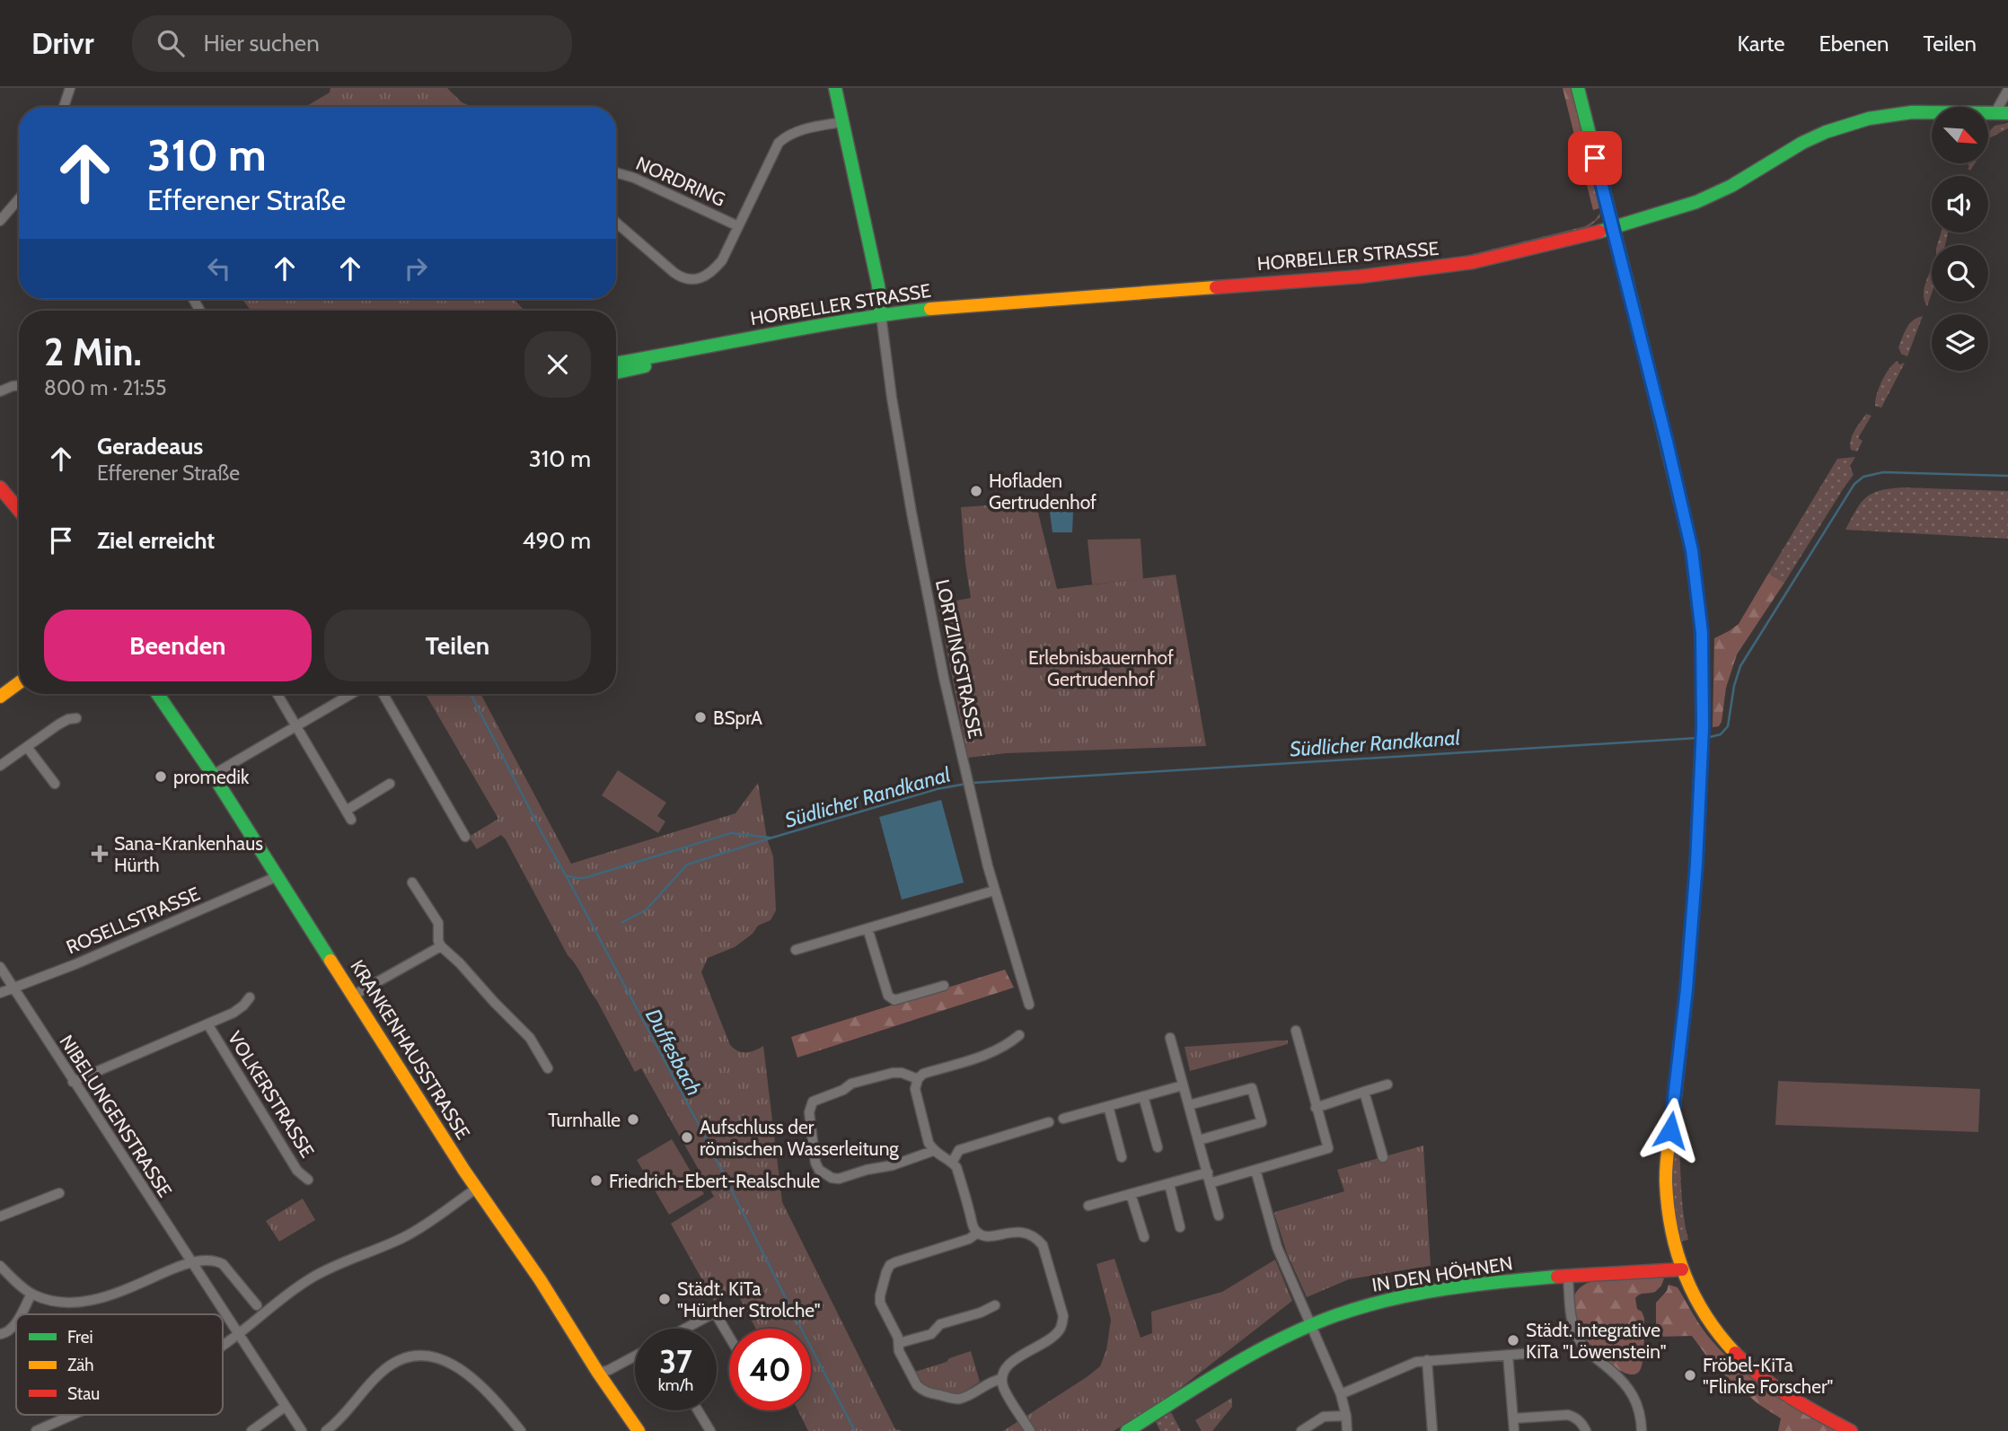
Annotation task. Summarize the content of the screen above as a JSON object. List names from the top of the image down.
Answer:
{
  "streets": {
    "street": [
      "NORDRING",
      "HORBELLER STRASSE",
      "LORTZINGSTRASSE",
      "ROSELLSTRASSE",
      "KRANKENHAUSSTRASSE",
      "VOLKERSTRASSE",
      "NIBELUNGENSTRASSE",
      "IN DEN HÖHNEN"
    ]
  },
  "crossings": [
    ["HORBELLER STRASSE", "LORTZINGSTRASSE"],
    ["ROSELLSTRASSE", "KRANKENHAUSSTRASSE"],
    ["ROSELLSTRASSE", "NIBELUNGENSTRASSE"]
  ],
  "water": ["Südlicher Randkanal", "Duffesbach"],
  "parks": ["Erlebnisbauernhof Gertrudenhof"],
  "places": {
    "other": [
      "Hofladen Gertrudenhof",
      "BSprA",
      "promedik",
      "Turnhalle",
      "Aufschluss der römischen Wasserleitung",
      "Friedrich-Ebert-Realschule",
      "Städt. KiTa \"Hürther Strolche\"",
      "Städt. integrative KiTa \"Löwenstein\"",
      "Fröbel-KiTa \"Flinke Forscher\""
    ],
    "health": ["Sana-Krankenhaus Hürth"]
  },
  "legend": ["Frei", "Zäh", "Stau"],
  "north": "bottom right",
  "page": {
    "header": "Drivr",
    "search": "Hier suchen",
    "nav": ["Karte", "Ebenen", "Teilen"],
    "turn": ["310 m", "Efferener Straße"],
    "heading": ["2 Min.", "800 m · 21:55"],
    "list": [
      {
        "name": "Geradeaus",
        "note": "Efferener Straße",
        "value": "310 m"
      },
      {
        "name": "Ziel erreicht",
        "value": "490 m"
      }
    ],
    "buttons": ["Beenden", "Teilen"],
    "speed": "37 km/h",
    "limit": "40"
  }
}
